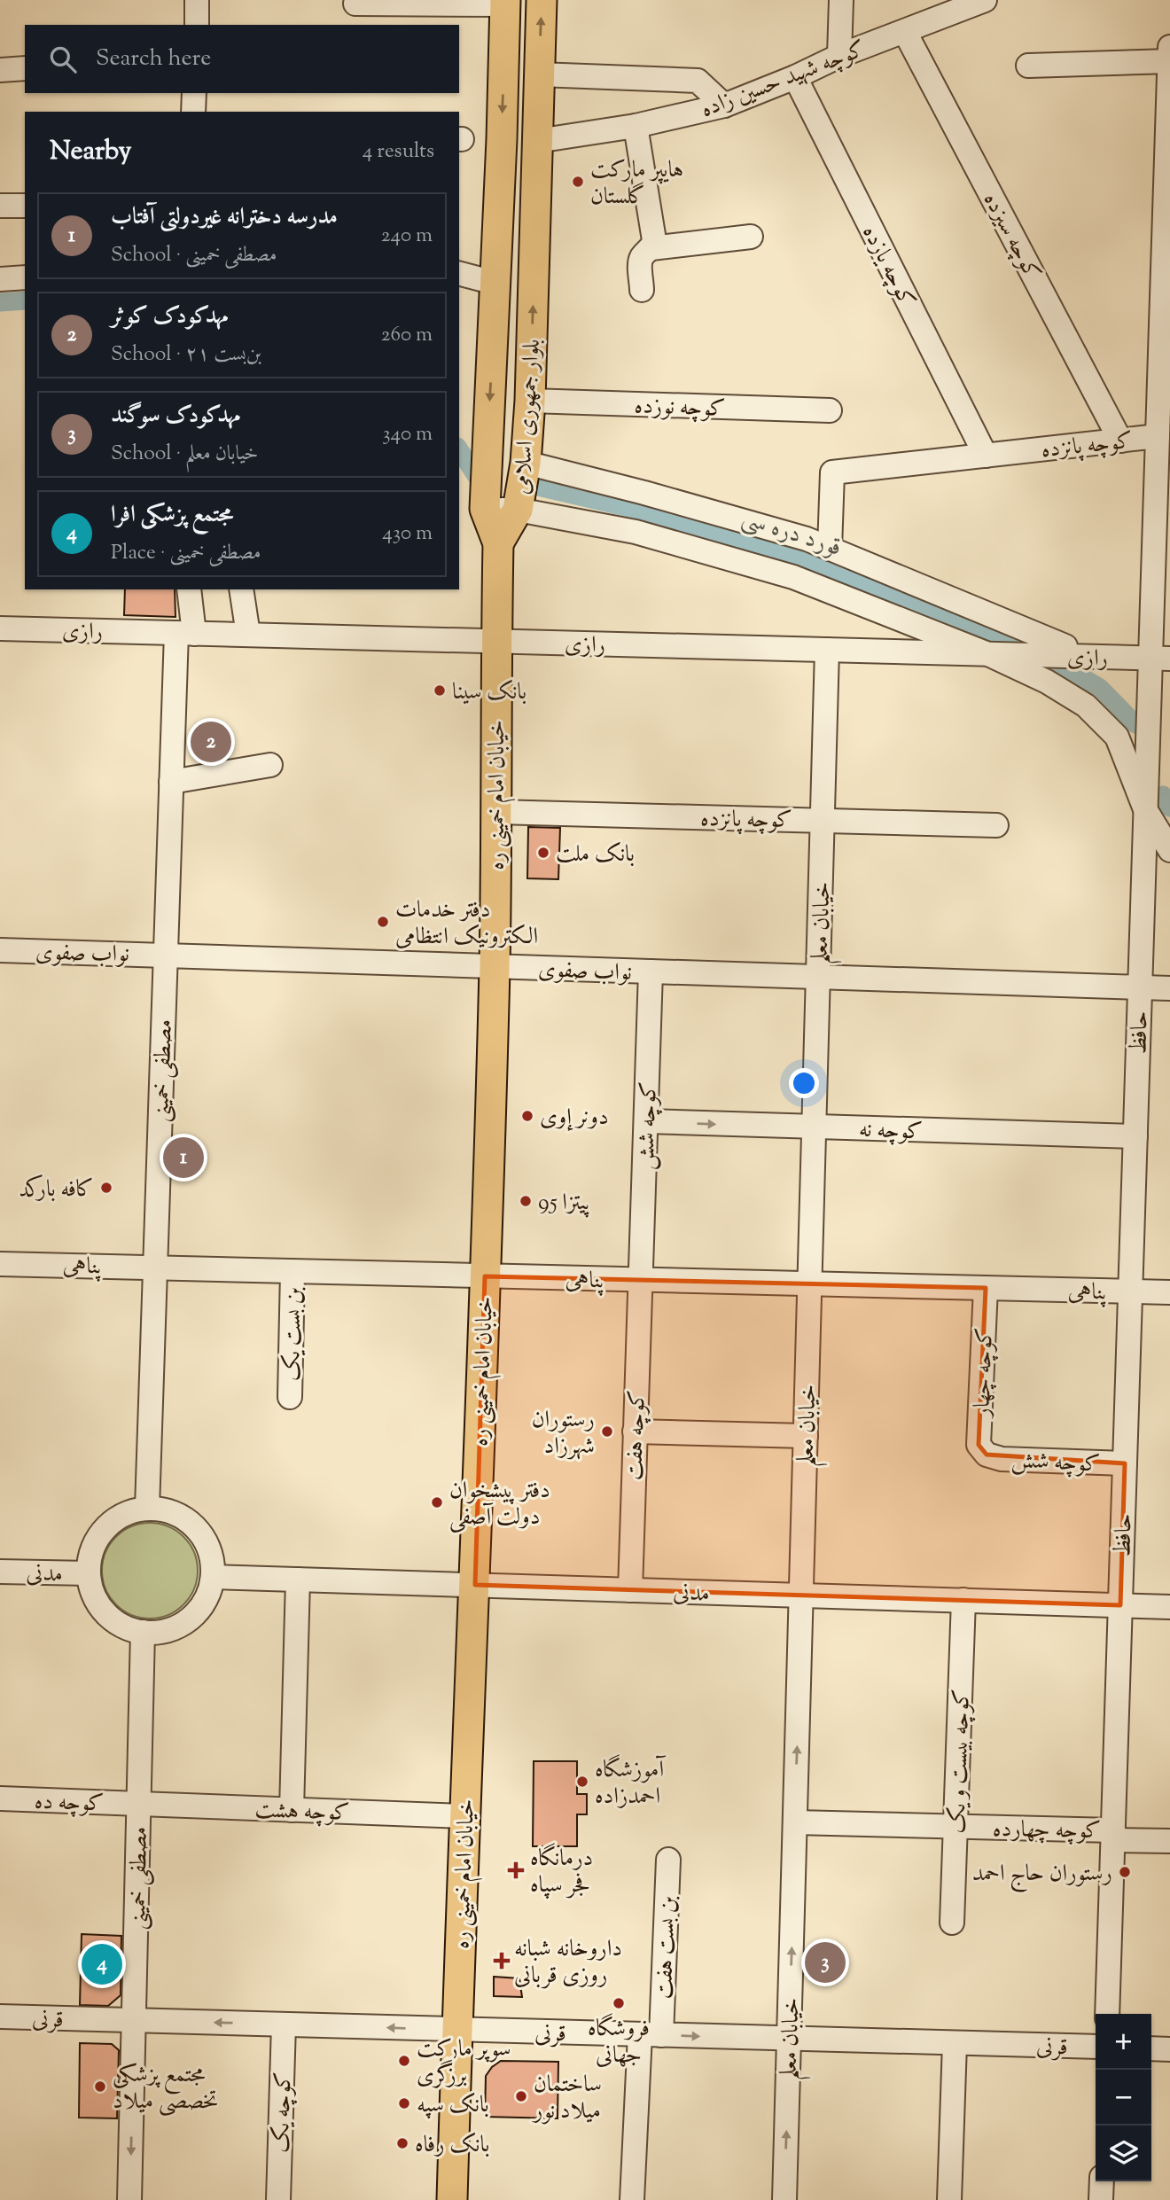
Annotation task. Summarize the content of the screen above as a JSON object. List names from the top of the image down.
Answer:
{
  "streets": {
    "main road": ["بلوار جمهوری اسلامی", "خیابان امام خمینی ره"],
    "street": [
      "کوچه شهید حسین زاده",
      "کوچه سیزده",
      "کوچه یازده",
      "کوچه نوزده",
      "کوچه پانزده",
      "رازی",
      "خیابان معلم",
      "نواب صفوی",
      "حافظ",
      "مصطفی خمینی",
      "کوچه شش",
      "کوچه نه",
      "پناهی",
      "بن بست یک",
      "کوچه چهار",
      "کوچه هفت",
      "مدنی",
      "کوچه بیست و یک",
      "کوچه ده",
      "کوچه هشت",
      "کوچه چهارده",
      "بن بست هفت",
      "قرنی",
      "کوچه یک"
    ]
  },
  "crossings": [
    ["کوچه شهید حسین زاده", "کوچه سیزده"],
    ["کوچه شهید حسین زاده", "کوچه یازده"],
    ["کوچه شهید حسین زاده", "بلوار جمهوری اسلامی"],
    ["کوچه سیزده", "کوچه پانزده"],
    ["کوچه یازده", "کوچه پانزده"],
    ["کوچه نوزده", "بلوار جمهوری اسلامی"],
    ["بلوار جمهوری اسلامی", "خیابان امام خمینی ره"],
    ["کوچه پانزده", "خیابان امام خمینی ره"],
    ["کوچه پانزده", "خیابان معلم"],
    ["کوچه پانزده", "حافظ"],
    ["رازی", "خیابان امام خمینی ره"],
    ["رازی", "خیابان معلم"],
    ["رازی", "حافظ"],
    ["رازی", "مصطفی خمینی"],
    ["خیابان امام خمینی ره", "نواب صفوی"],
    ["خیابان امام خمینی ره", "پناهی"],
    ["خیابان امام خمینی ره", "مدنی"],
    ["خیابان امام خمینی ره", "کوچه هشت"],
    ["خیابان امام خمینی ره", "قرنی"],
    ["خیابان معلم", "نواب صفوی"],
    ["خیابان معلم", "کوچه نه"],
    ["خیابان معلم", "پناهی"],
    ["خیابان معلم", "مدنی"],
    ["خیابان معلم", "کوچه چهارده"],
    ["خیابان معلم", "قرنی"],
    ["نواب صفوی", "حافظ"],
    ["نواب صفوی", "مصطفی خمینی"],
    ["نواب صفوی", "کوچه شش"],
    ["حافظ", "کوچه شش"],
    ["حافظ", "کوچه نه"],
    ["حافظ", "پناهی"],
    ["حافظ", "مدنی"],
    ["حافظ", "کوچه چهارده"],
    ["مصطفی خمینی", "پناهی"],
    ["مصطفی خمینی", "مدنی"],
    ["مصطفی خمینی", "کوچه ده"],
    ["مصطفی خمینی", "کوچه هشت"],
    ["مصطفی خمینی", "قرنی"],
    ["کوچه شش", "کوچه نه"],
    ["کوچه شش", "پناهی"],
    ["کوچه شش", "کوچه چهار"],
    ["کوچه شش", "کوچه هفت"],
    ["پناهی", "بن بست یک"],
    ["پناهی", "کوچه چهار"],
    ["پناهی", "کوچه هفت"],
    ["کوچه هفت", "مدنی"],
    ["مدنی", "کوچه بیست و یک"],
    ["کوچه بیست و یک", "کوچه چهارده"],
    ["کوچه ده", "کوچه هشت"],
    ["بن بست هفت", "قرنی"],
    ["قرنی", "کوچه یک"]
  ],
  "one_way": ["خیابان معلم"],
  "water": ["قورد دره سی"],
  "places": {
    "other": [
      "هایپر مارکت گلستان",
      "بانک سینا",
      "بانک ملت",
      "دفتر خدمات الکترونیک انتظامی",
      "دونر إوی",
      "کافه بارکد",
      "پیتزا 95",
      "رستوران شهرزاد",
      "دفتر پیشخوان دولت آصفی",
      "آموزشگاه احمدزاده",
      "رستوران حاج احمد",
      "فروشگاه جهانی",
      "سوپر مارکت برزگری",
      "مجتمع پزشکی تخصصی میلاد",
      "ساختمان میلاد نور",
      "بانک سپه",
      "بانک رفاه"
    ],
    "health": ["درمانگاه فجر سپاه", "داروخانه شبانه روزی قربانی"]
  },
  "page": {
    "search": "Search here",
    "heading": ["Nearby", "4 results"],
    "list": [
      {
        "mark": "1",
        "name": "مدرسه دخترانه غیردولتی آفتاب",
        "note": "School · مصطفی خمینی",
        "value": "240 m"
      },
      {
        "mark": "2",
        "name": "مهدکودک کوثر",
        "note": "School · بن‌بست ۲۱",
        "value": "260 m"
      },
      {
        "mark": "3",
        "name": "مهدکودک سوگند",
        "note": "School · خیابان معلم",
        "value": "340 m"
      },
      {
        "mark": "4",
        "name": "مجتمع پزشکی افرا",
        "note": "Place · مصطفی خمینی",
        "value": "430 m"
      }
    ],
    "pins": [
      "2",
      "1",
      "3",
      "4"
    ],
    "map_buttons": ["+", "−"]
  }
}
